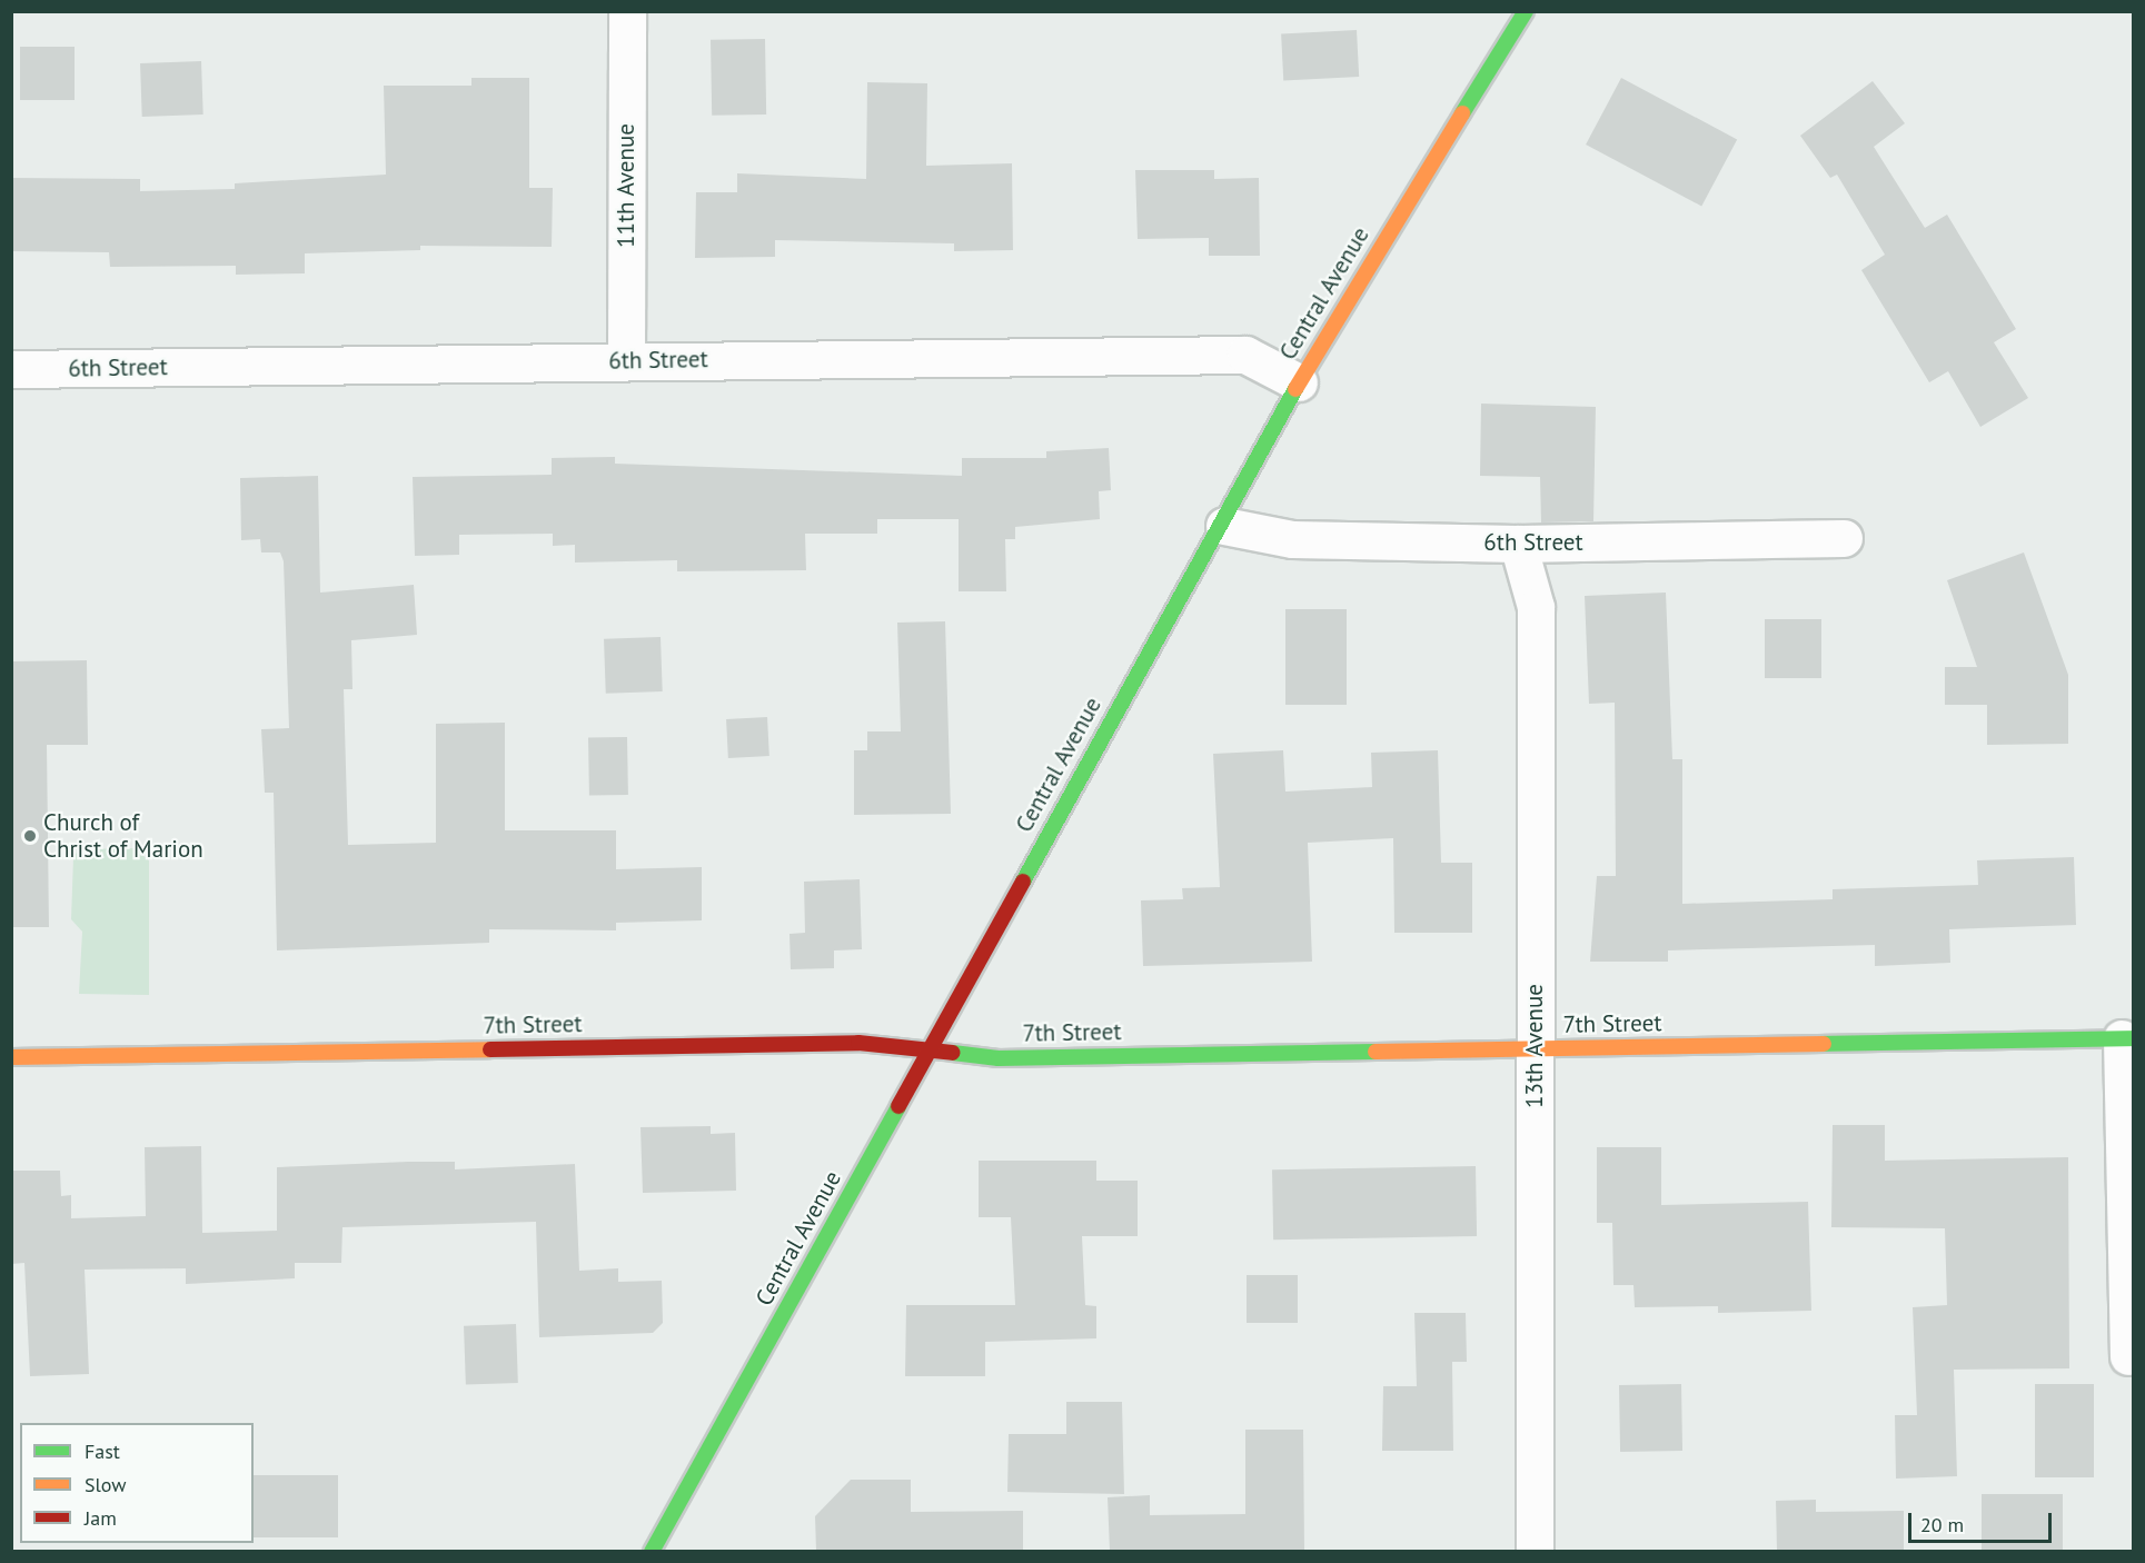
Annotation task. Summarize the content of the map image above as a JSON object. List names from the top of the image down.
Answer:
{
  "streets": {
    "street": [
      "11th Avenue",
      "Central Avenue",
      "6th Street",
      "7th Street",
      "13th Avenue"
    ]
  },
  "crossings": [
    ["11th Avenue", "6th Street"],
    ["Central Avenue", "6th Street"],
    ["Central Avenue", "7th Street"],
    ["6th Street", "13th Avenue"],
    ["7th Street", "13th Avenue"]
  ],
  "places": ["Church of Christ of Marion"],
  "legend": ["Fast", "Slow", "Jam"],
  "scale_bar": "20 m"
}
